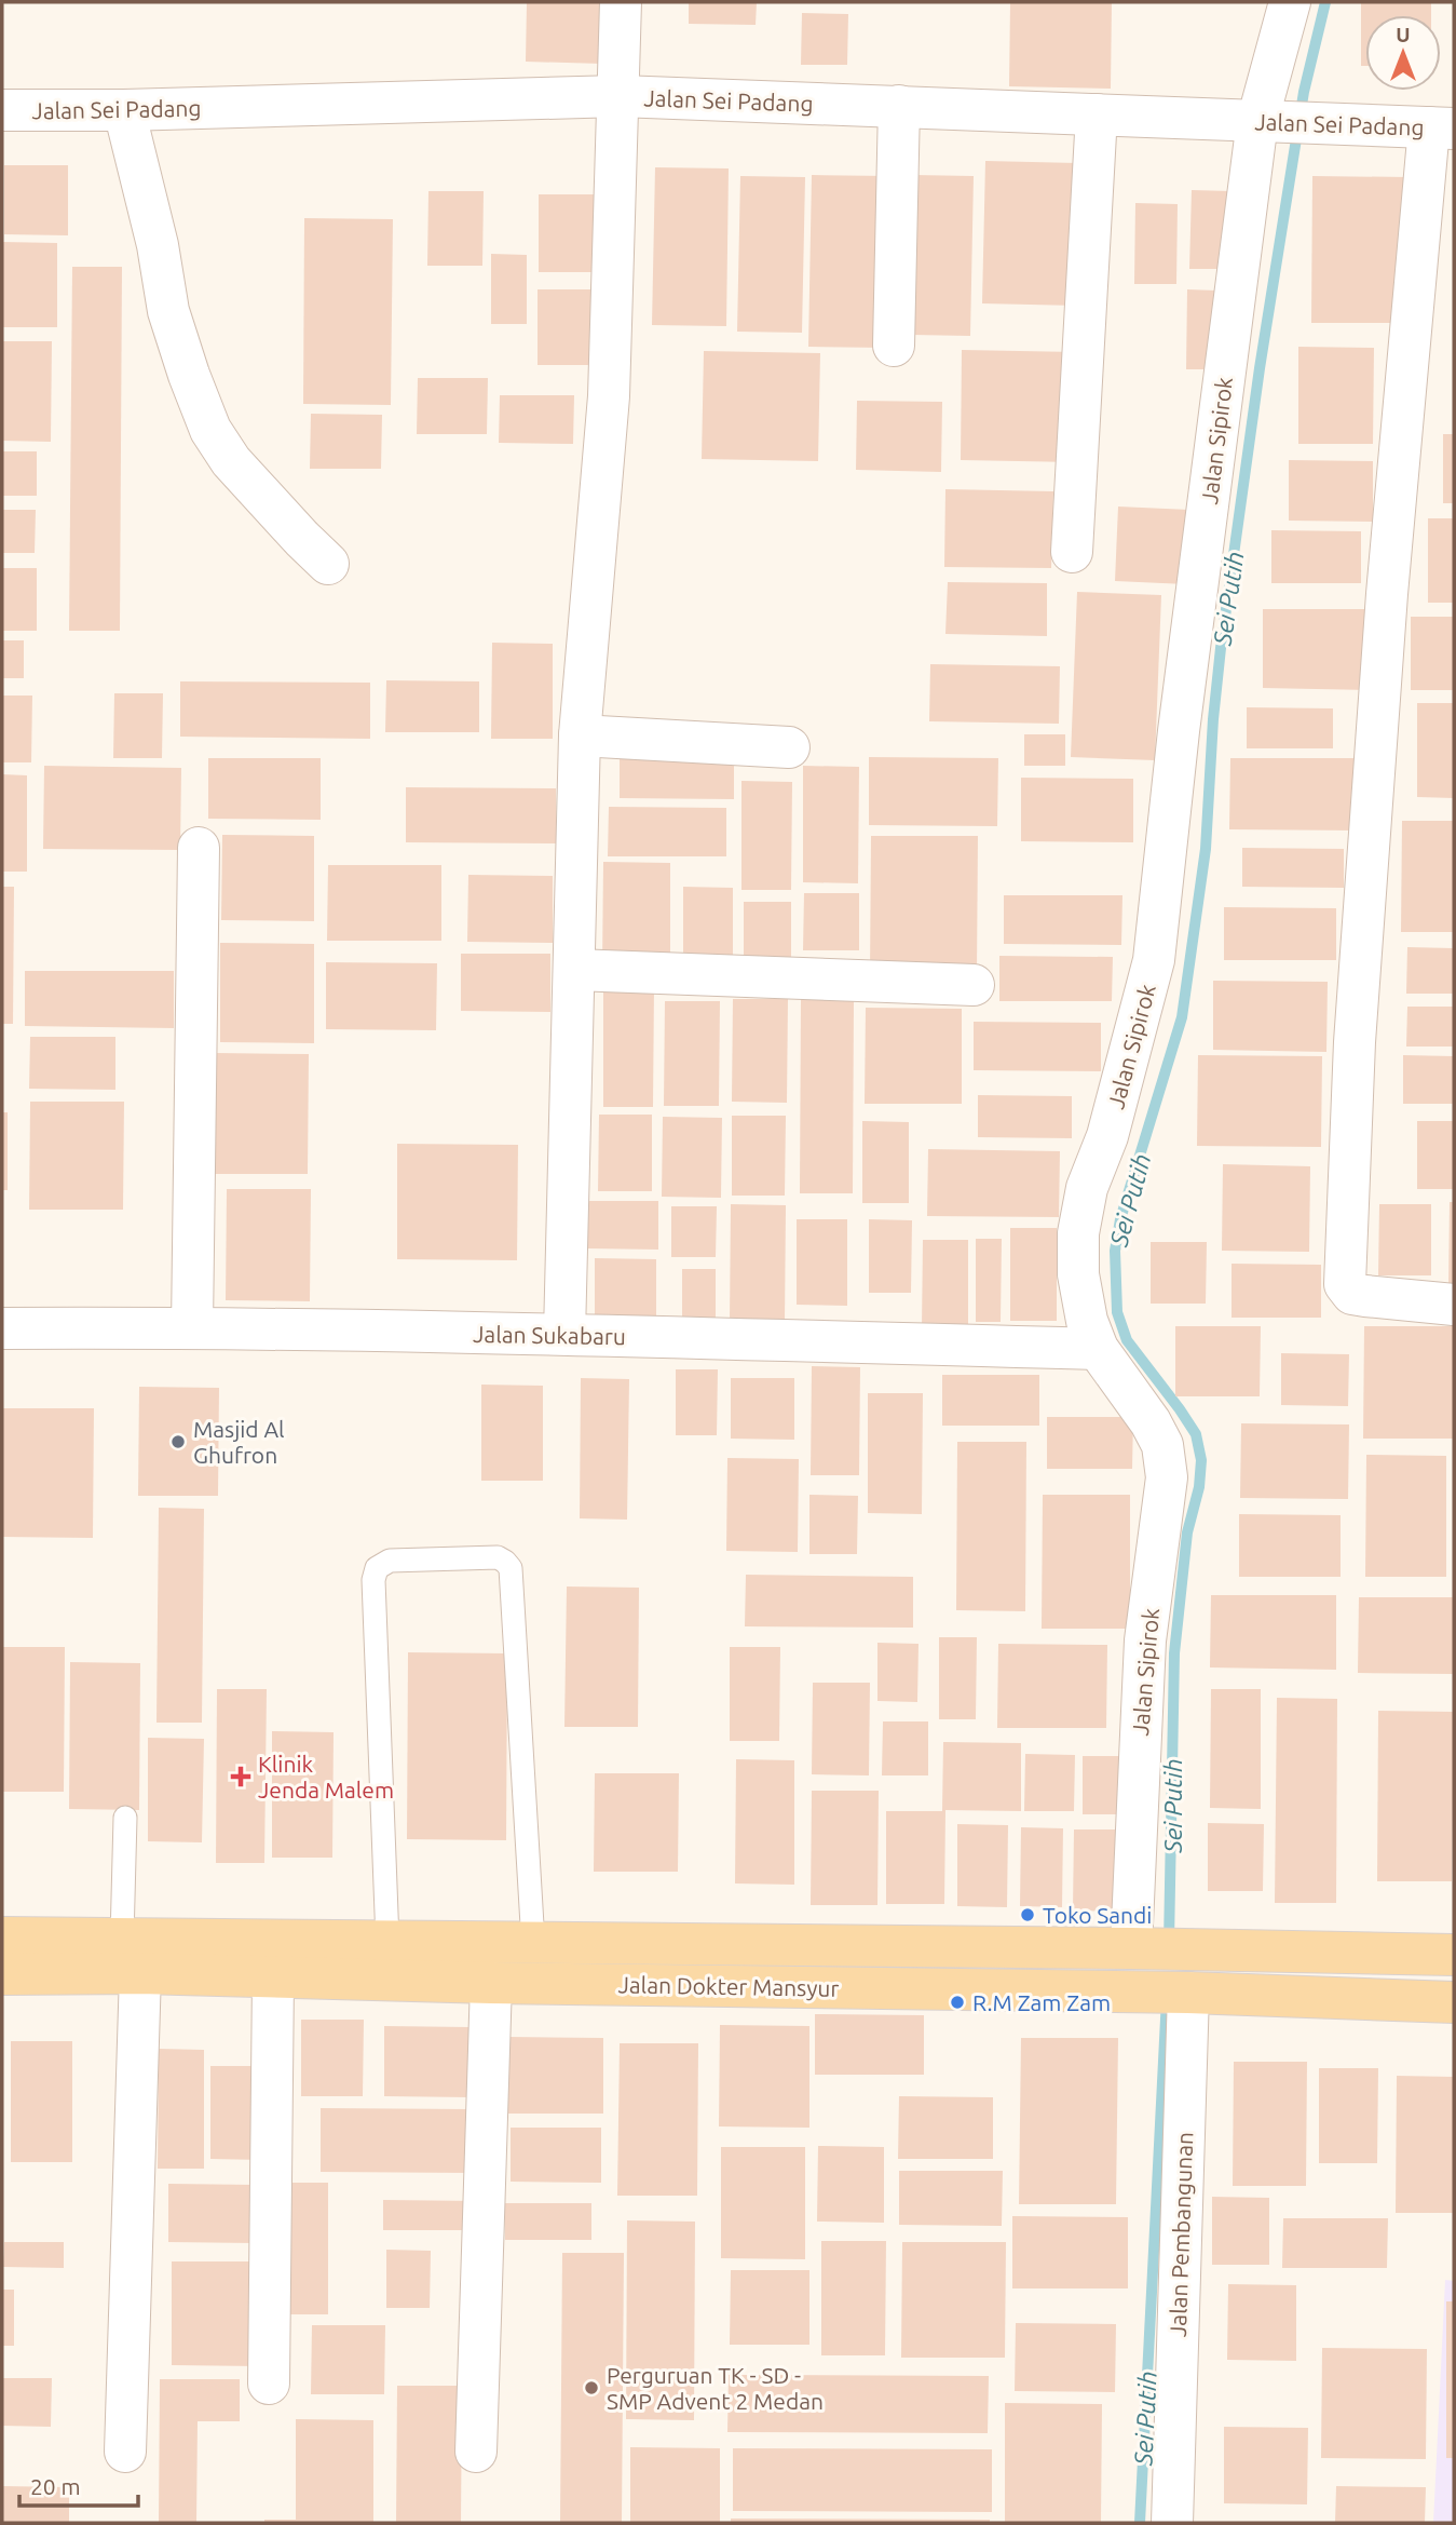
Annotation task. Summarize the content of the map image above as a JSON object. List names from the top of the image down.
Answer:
{
  "streets": {
    "main road": ["Jalan Dokter Mansyur"],
    "street": [
      "Jalan Sei Padang",
      "Jalan Sipirok",
      "Jalan Sukabaru",
      "Jalan Pembangunan"
    ]
  },
  "crossings": [
    ["Jalan Sei Padang", "Jalan Sipirok"],
    ["Jalan Sipirok", "Jalan Sukabaru"],
    ["Jalan Sipirok", "Jalan Dokter Mansyur"],
    ["Jalan Dokter Mansyur", "Jalan Pembangunan"]
  ],
  "water": ["Sei Putih"],
  "places": {
    "other": [
      "Masjid Al Ghufron",
      "Toko Sandi",
      "R.M Zam Zam",
      "Perguruan TK - SD - SMP Advent 2 Medan"
    ],
    "health": ["Klinik Jenda Malem"]
  },
  "scale_bar": "20 m",
  "north": "top"
}
